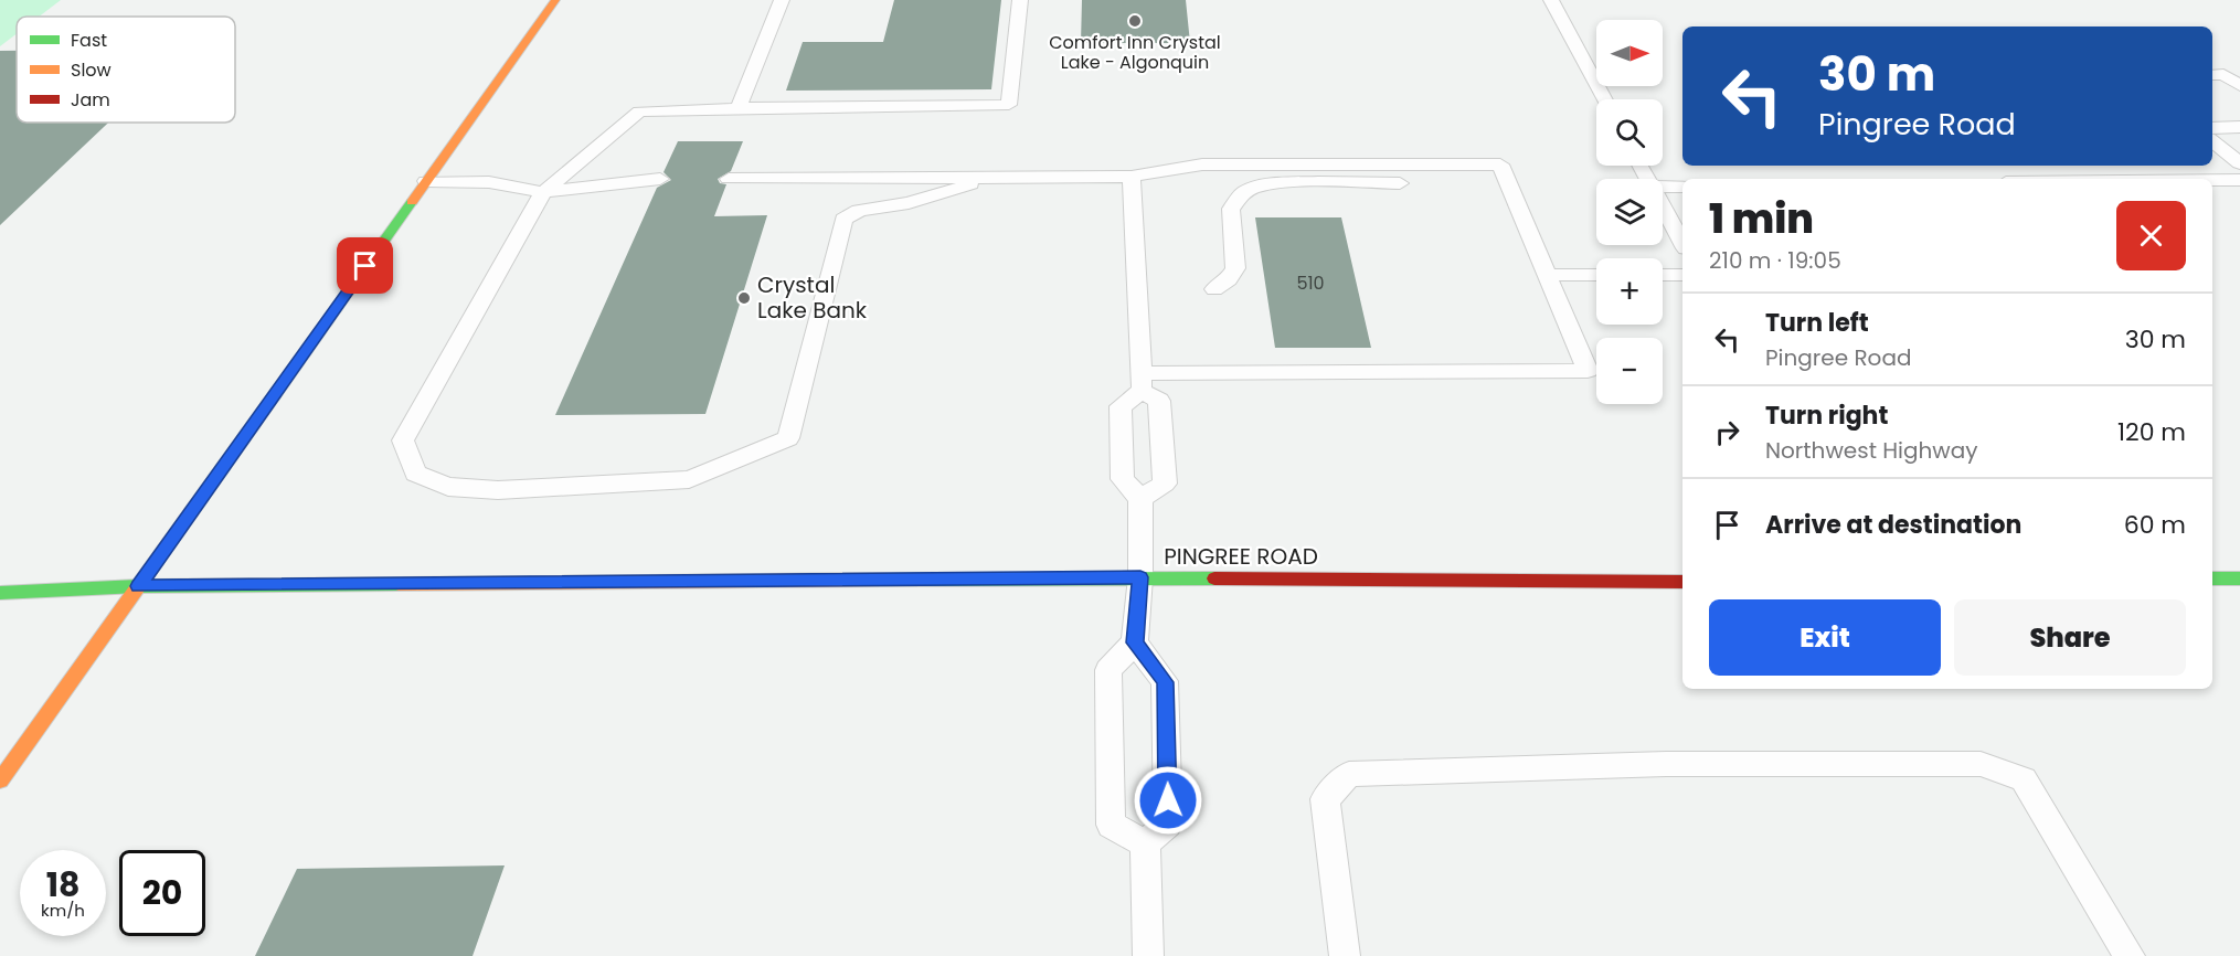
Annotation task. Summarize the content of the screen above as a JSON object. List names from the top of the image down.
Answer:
{
  "streets": {
    "street": ["PINGREE ROAD"]
  },
  "places": ["Comfort Inn Crystal Lake - Algonquin", "Crystal Lake Bank"],
  "house_numbers": ["510"],
  "legend": ["Fast", "Slow", "Jam"],
  "north": "right",
  "page": {
    "map_buttons": ["+", "−"],
    "turn": ["30 m", "Pingree Road"],
    "heading": ["1 min", "210 m · 19:05"],
    "list": [
      {
        "name": "Turn left",
        "note": "Pingree Road",
        "value": "30 m"
      },
      {
        "name": "Turn right",
        "note": "Northwest Highway",
        "value": "120 m"
      },
      {
        "name": "Arrive at destination",
        "value": "60 m"
      }
    ],
    "buttons": ["Exit", "Share"],
    "speed": "18 km/h",
    "limit": "20"
  }
}
